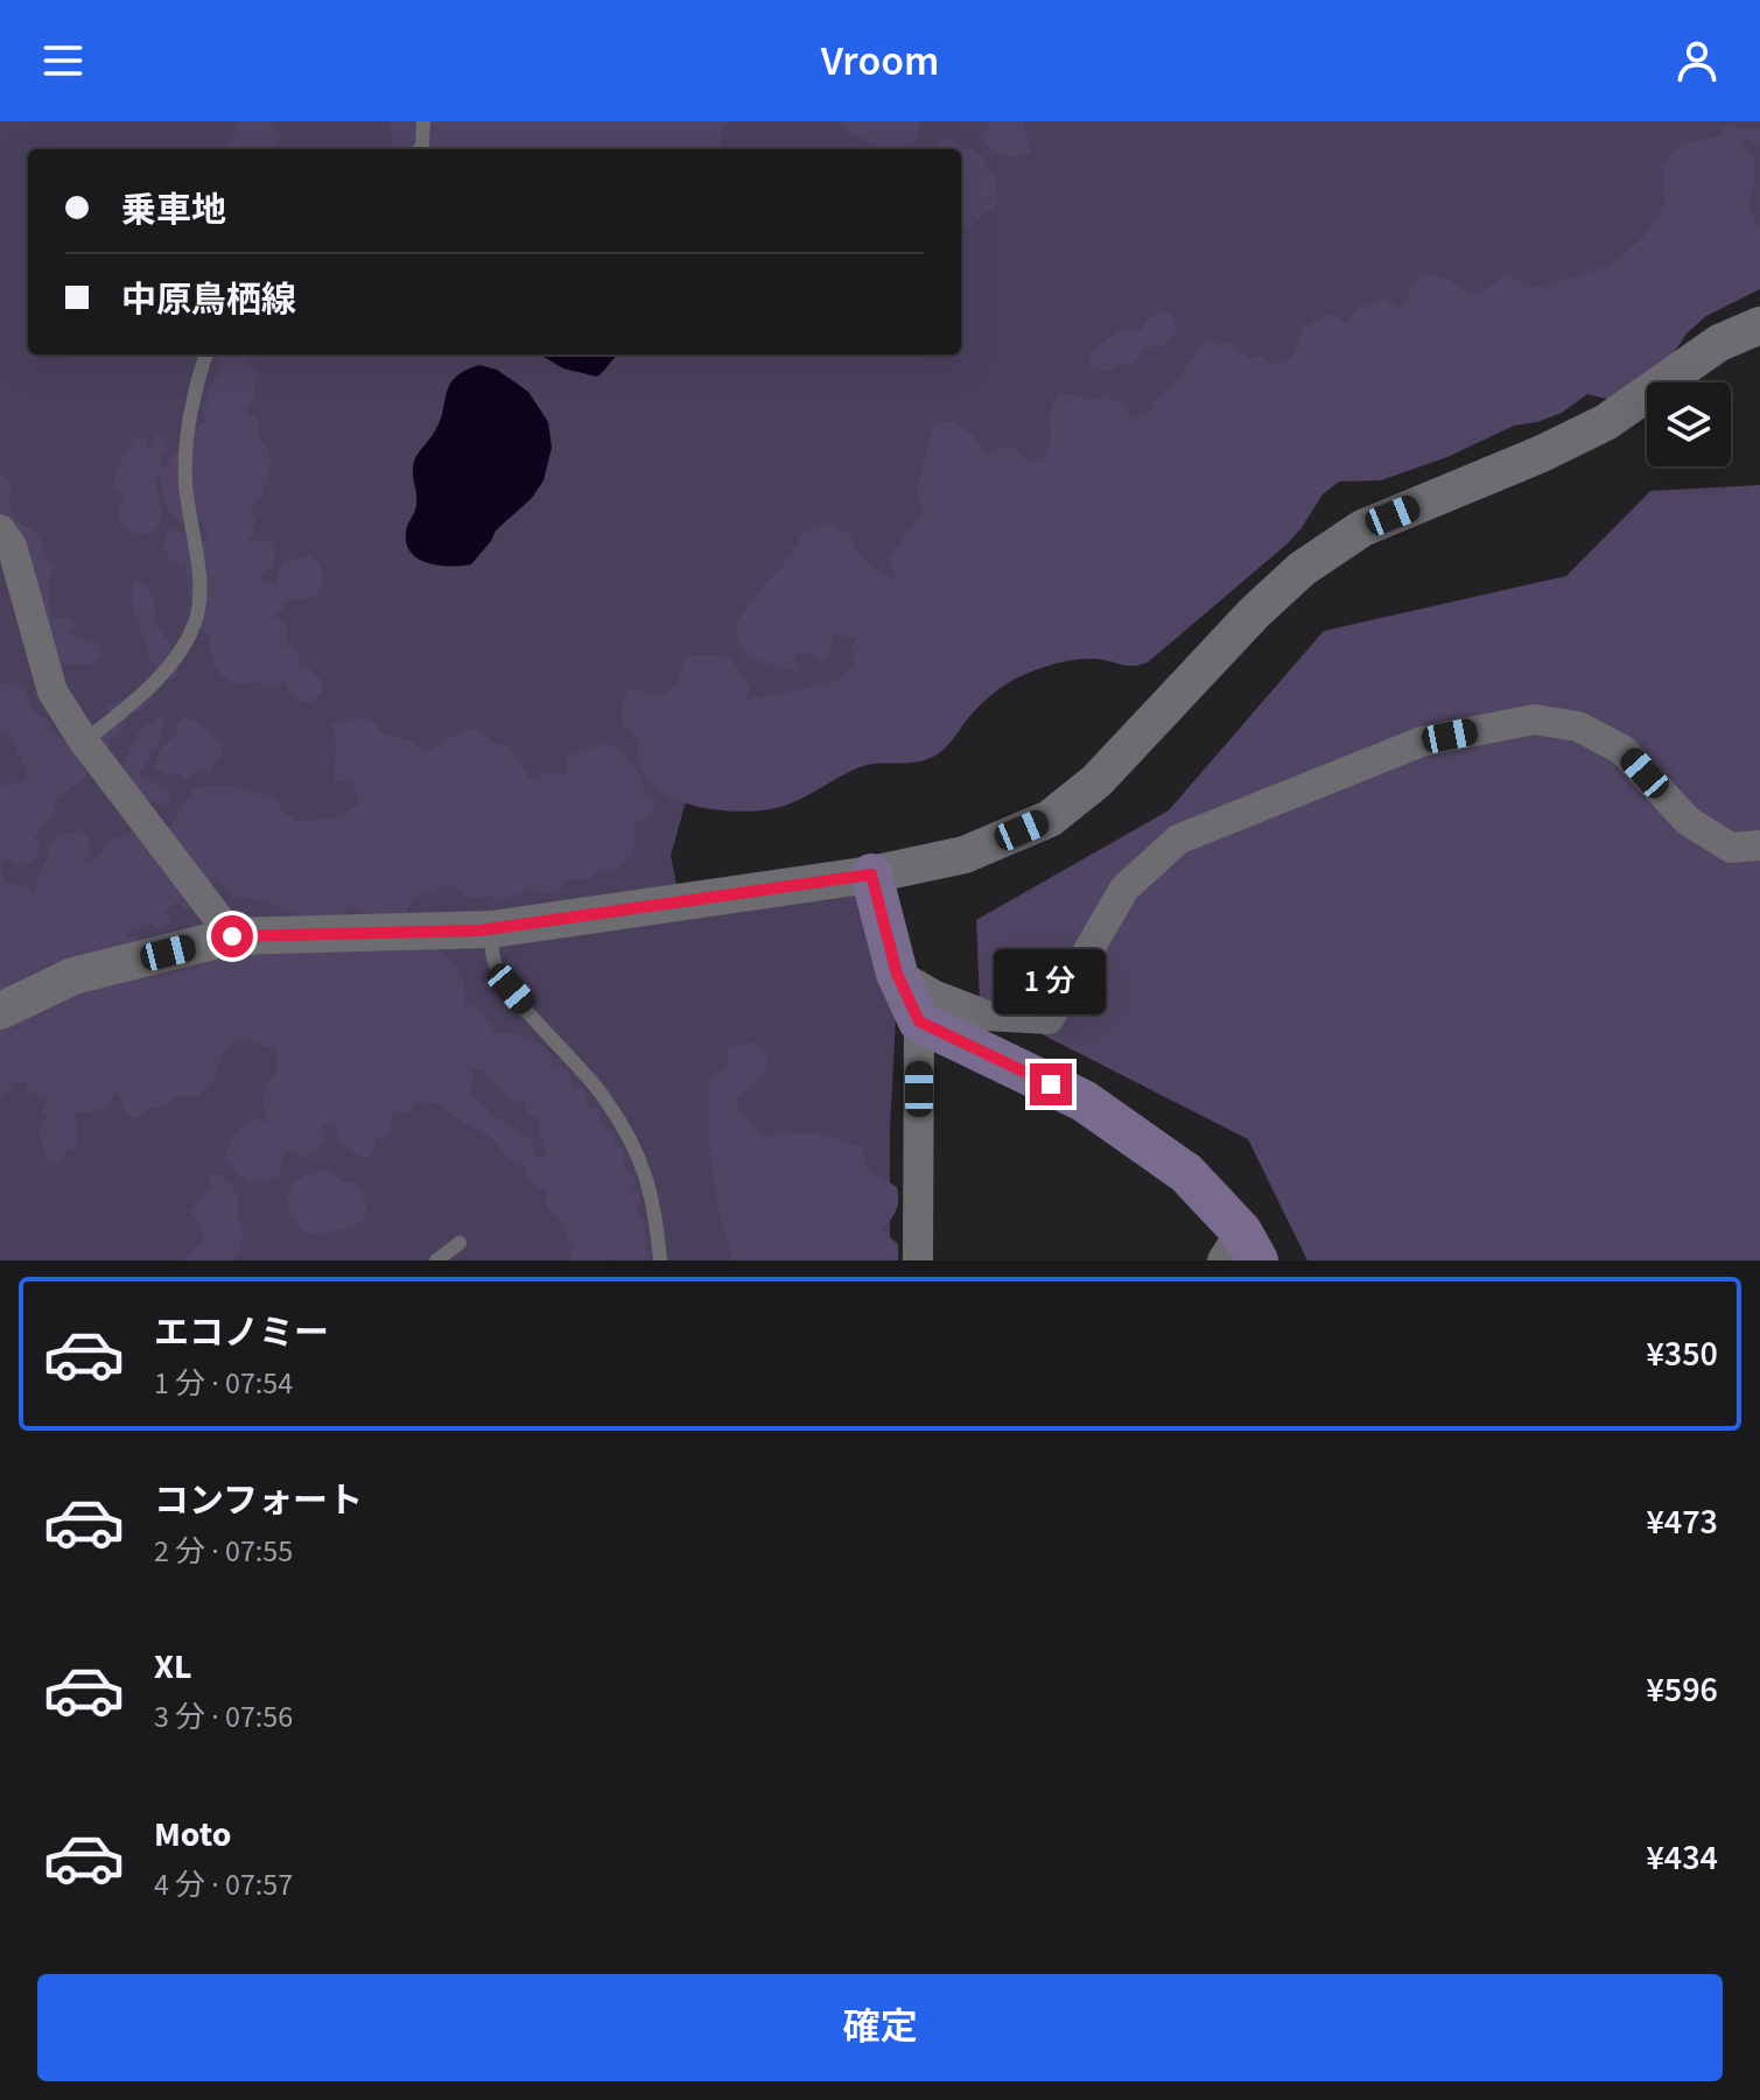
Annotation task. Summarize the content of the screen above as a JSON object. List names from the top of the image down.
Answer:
{
  "page": {
    "header": "Vroom",
    "banner": ["乗車地", "中原鳥栖線"],
    "bubble": "1 分",
    "list": [
      {
        "name": "エコノミー",
        "note": "1 分 · 07:54",
        "value": "¥350"
      },
      {
        "name": "コンフォート",
        "note": "2 分 · 07:55",
        "value": "¥473"
      },
      {
        "name": "XL",
        "note": "3 分 · 07:56",
        "value": "¥596"
      },
      {
        "name": "Moto",
        "note": "4 分 · 07:57",
        "value": "¥434"
      }
    ],
    "buttons": "確定"
  }
}
